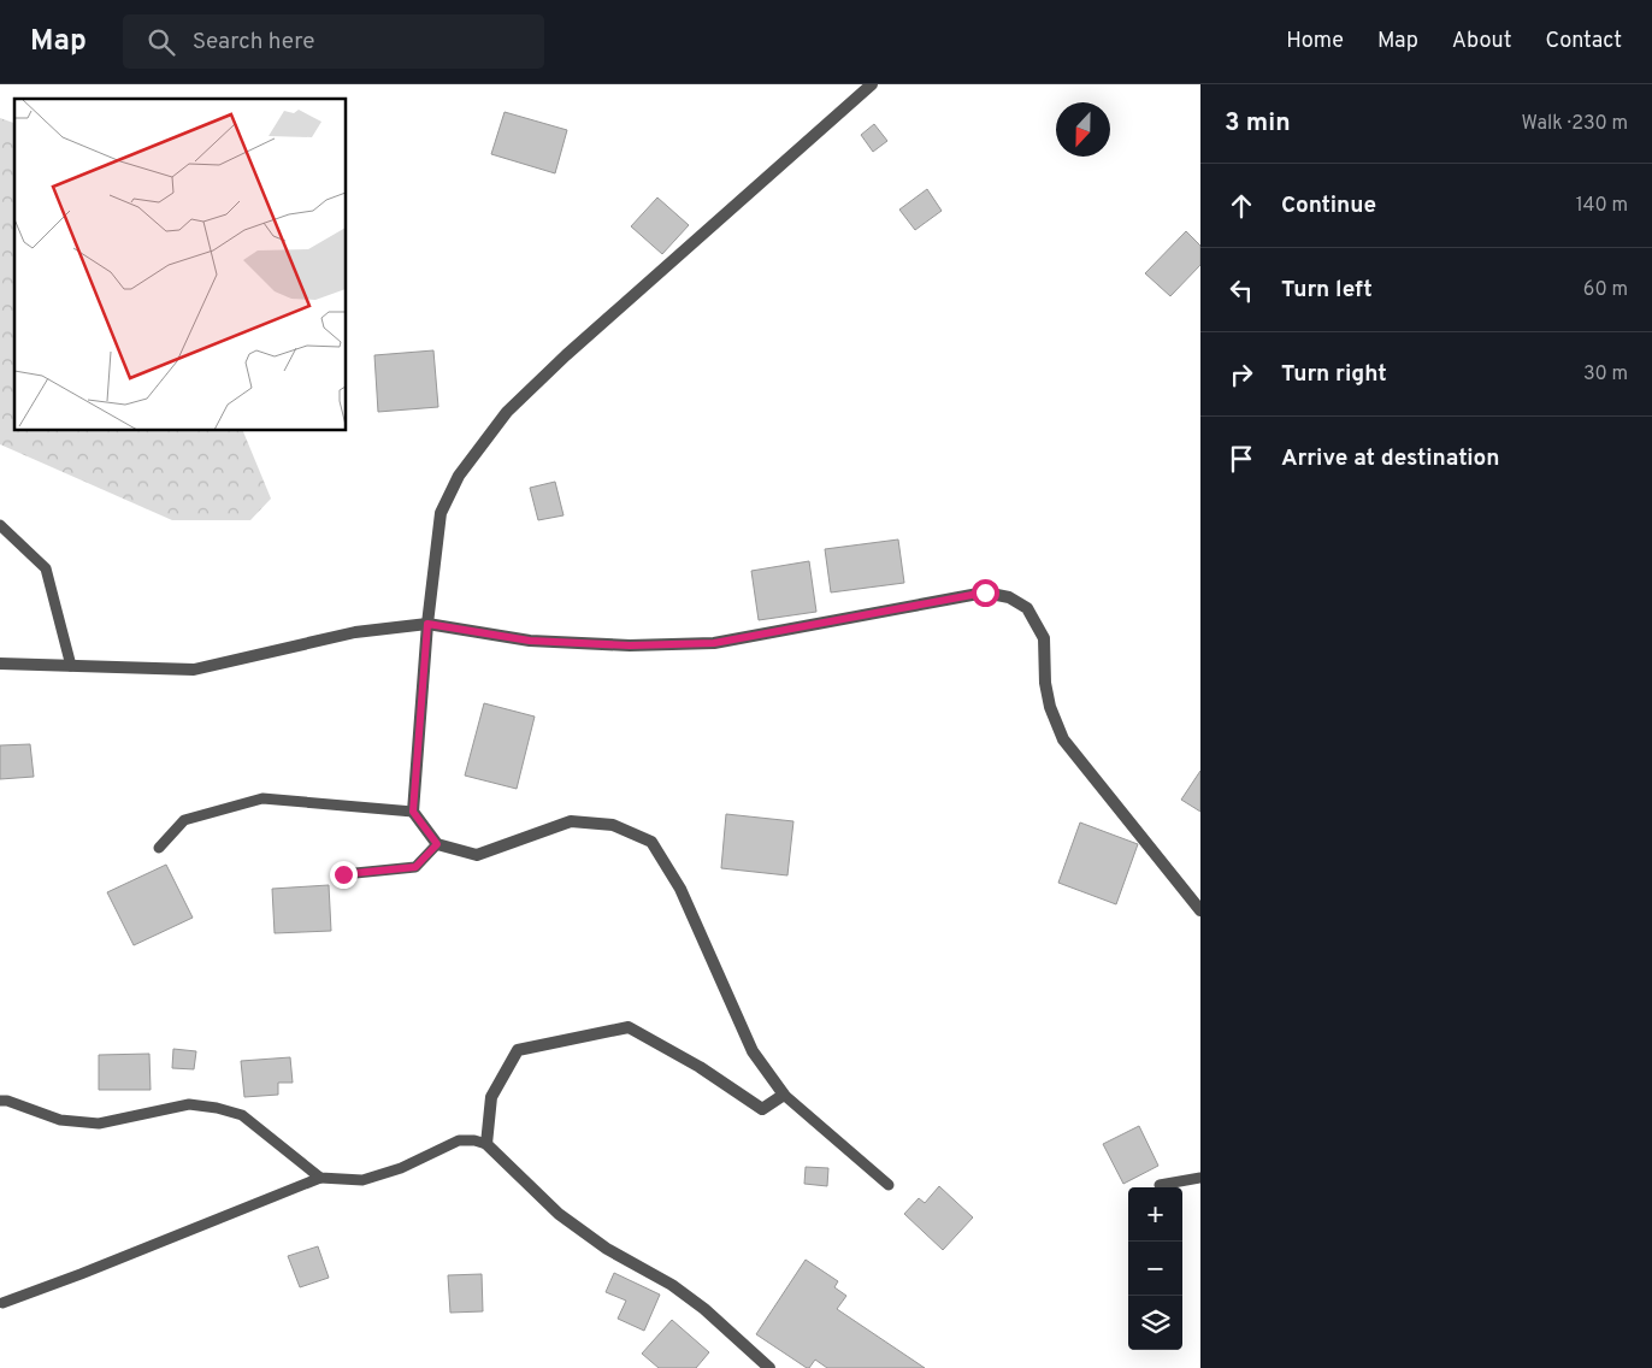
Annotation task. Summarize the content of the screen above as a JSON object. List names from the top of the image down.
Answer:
{
  "north": "bottom",
  "page": {
    "header": "Map",
    "search": "Search here",
    "nav": [
      "Home",
      "Map",
      "About",
      "Contact"
    ],
    "heading": ["3 min", "Walk · 230 m"],
    "list": [
      ["Continue", "140 m"],
      ["Turn left", "60 m"],
      ["Turn right", "30 m"],
      "Arrive at destination"
    ],
    "map_buttons": ["+", "−"]
  }
}
